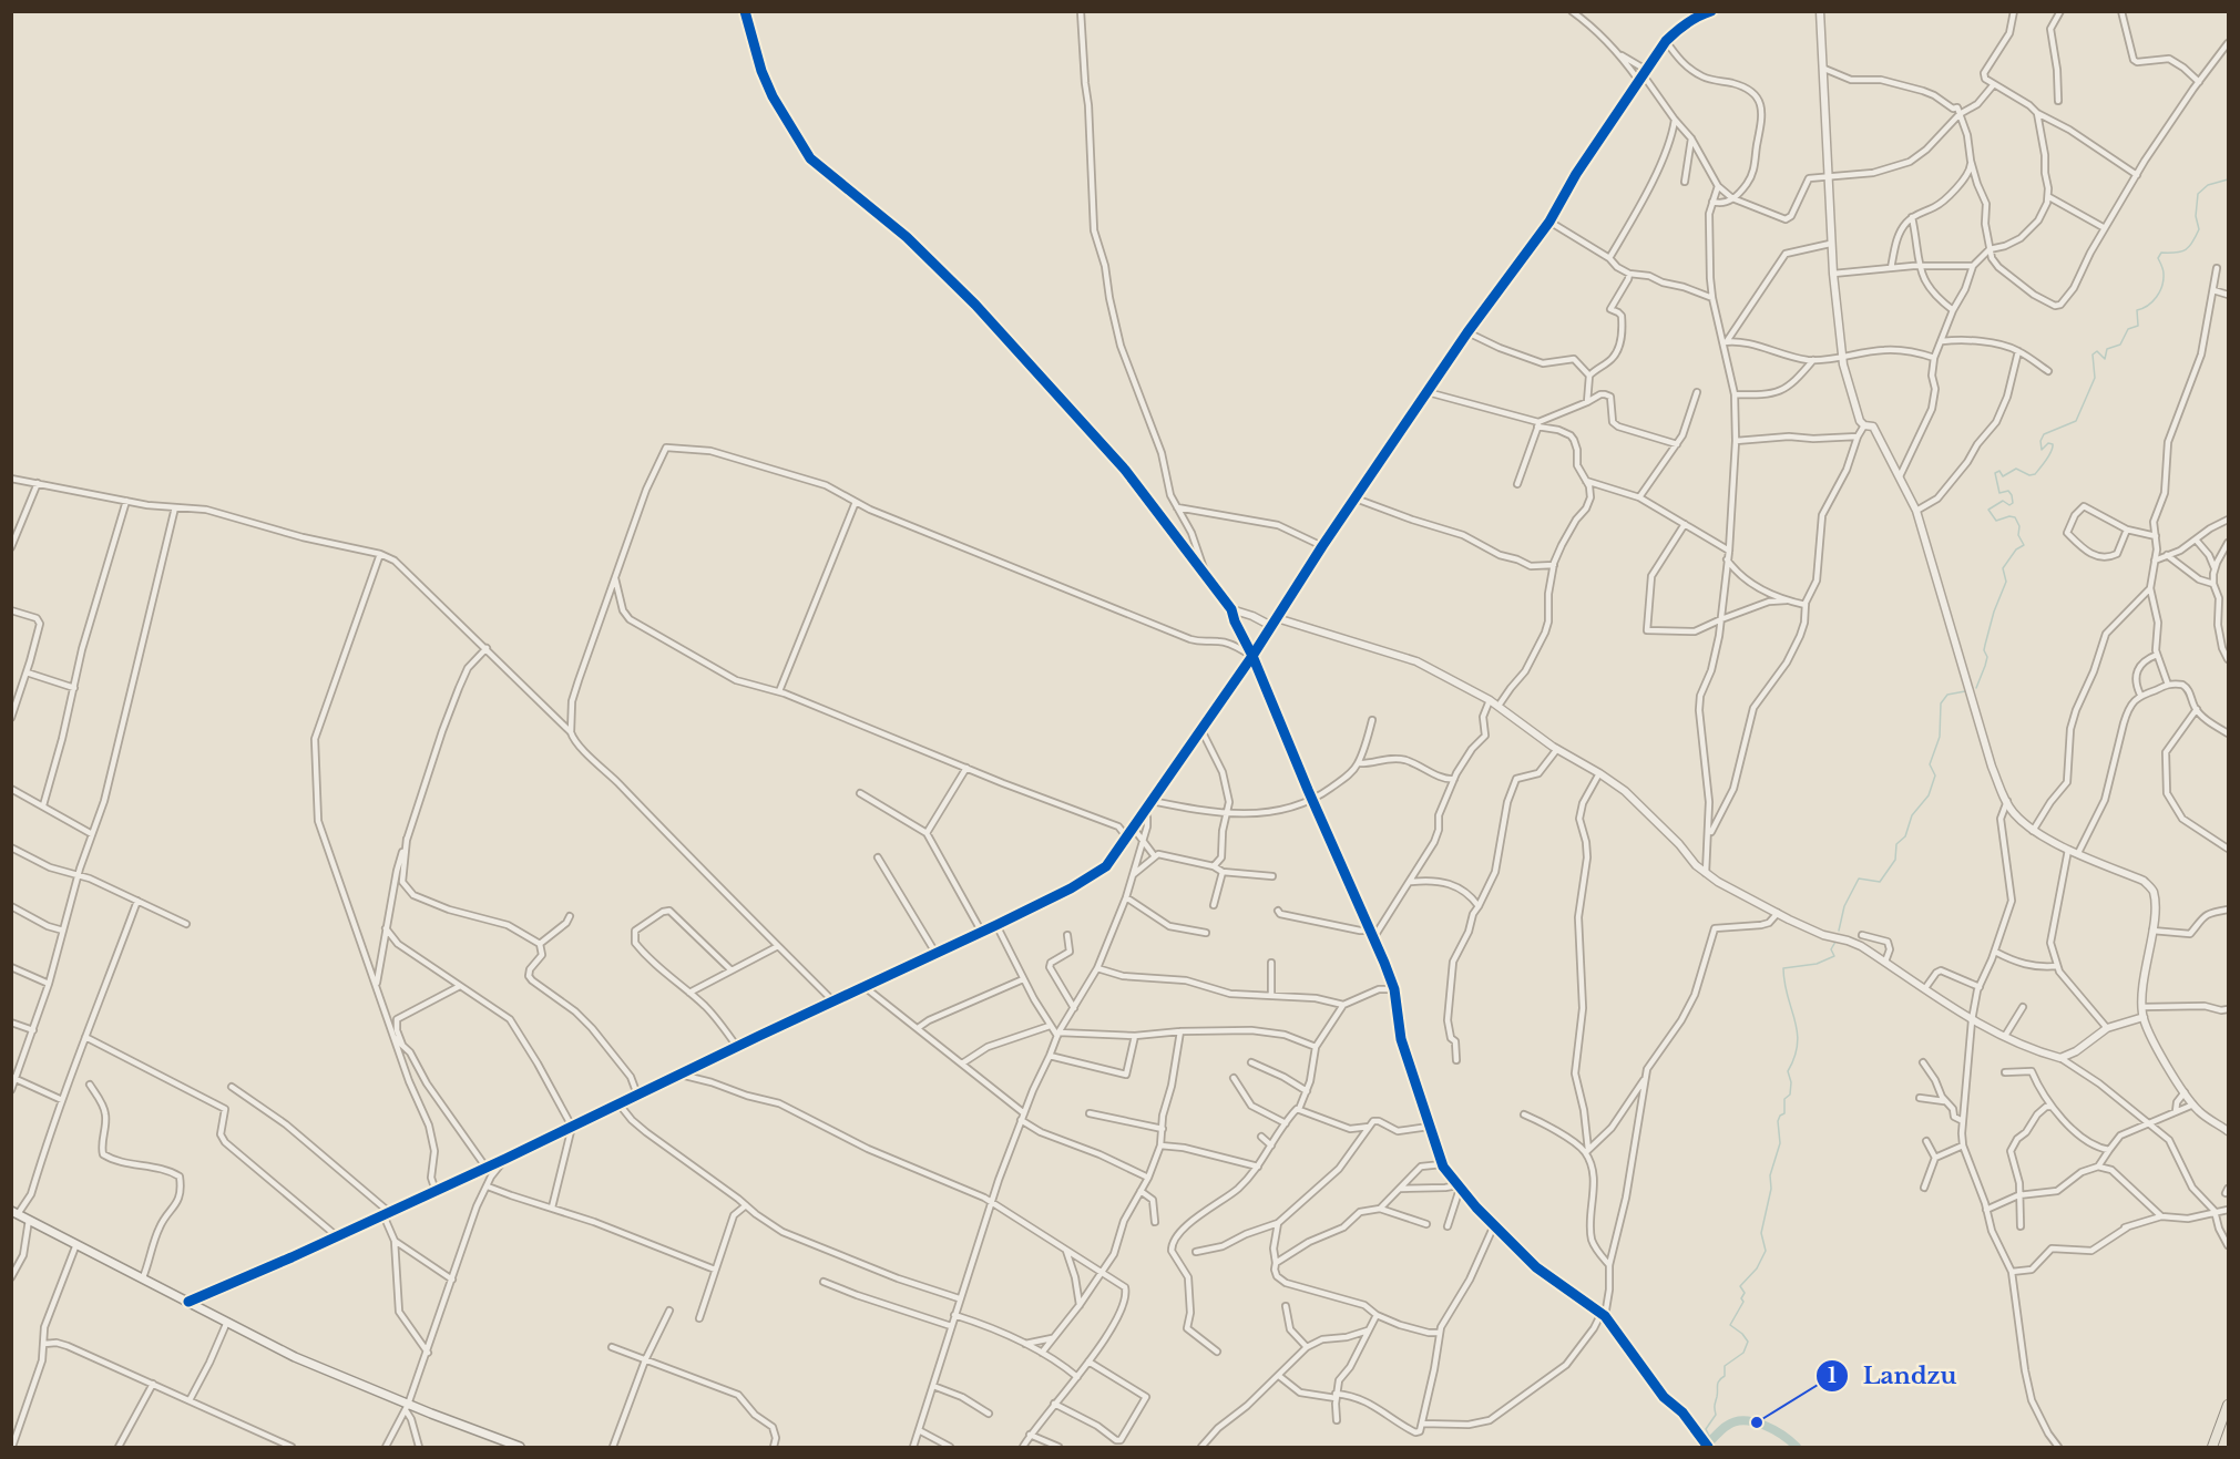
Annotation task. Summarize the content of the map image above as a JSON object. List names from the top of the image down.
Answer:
{
  "places": ["Landzu"]
}
